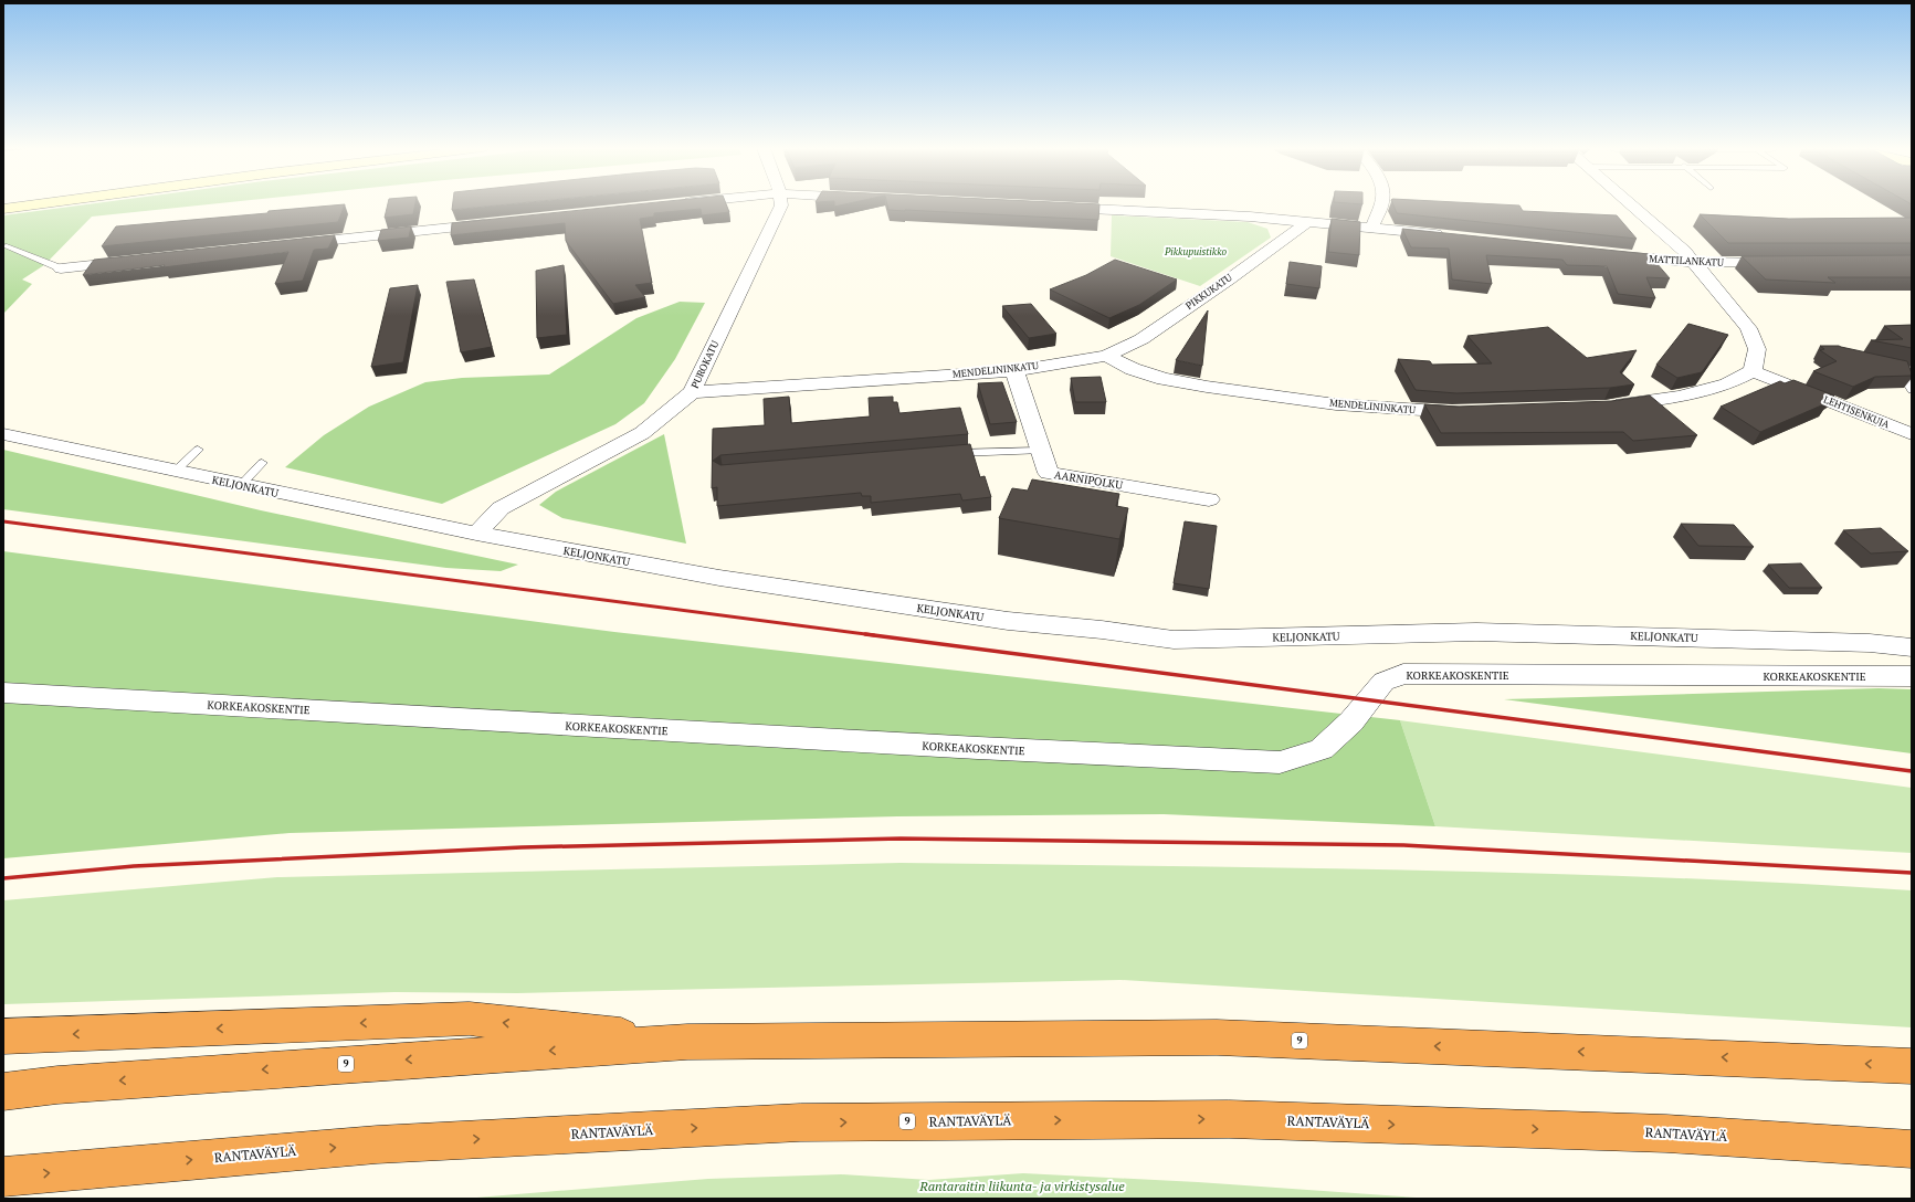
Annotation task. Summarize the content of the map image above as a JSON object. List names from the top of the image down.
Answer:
{
  "streets": {
    "highway": ["9", "RANTAVÄYLÄ"],
    "street": [
      "MATTILANKATU",
      "PIKKUKATU",
      "PUROKATU",
      "MENDELININKATU",
      "LEHTISENKUJA",
      "AARNIPOLKU",
      "KELJONKATU",
      "KORKEAKOSKENTIE"
    ]
  },
  "crossings": [
    ["PIKKUKATU", "MENDELININKATU"],
    ["PUROKATU", "MENDELININKATU"],
    ["PUROKATU", "KELJONKATU"],
    ["MENDELININKATU", "AARNIPOLKU"]
  ],
  "parks": ["Pikkupuistikko", "Rantaraitin liikunta- ja virkistysalue"]
}
